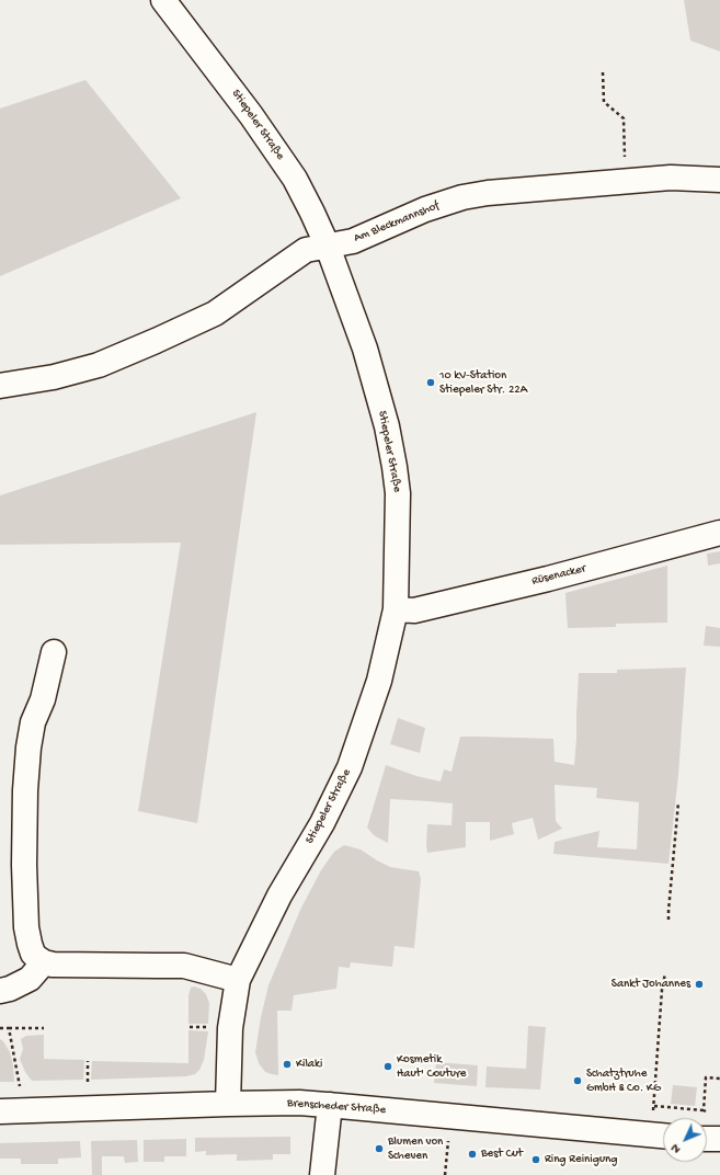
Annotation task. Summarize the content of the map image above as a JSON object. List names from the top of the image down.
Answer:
{
  "streets": {
    "street": [
      "Stiepeler Straße",
      "Am Bleckmannshof",
      "Rüsenacker",
      "Brenscheder Straße"
    ]
  },
  "crossings": [
    ["Stiepeler Straße", "Am Bleckmannshof"],
    ["Stiepeler Straße", "Rüsenacker"],
    ["Stiepeler Straße", "Brenscheder Straße"]
  ],
  "places": [
    "10 kV-Station Stiepeler Str. 22A",
    "Sankt Johannes",
    "Kilaki",
    "Kosmetik Haut' Couture",
    "Schatztruhe GmbH & Co. KG",
    "Blumen von Scheven",
    "Best Cut",
    "Ring Reinigung"
  ],
  "north": "bottom left"
}
